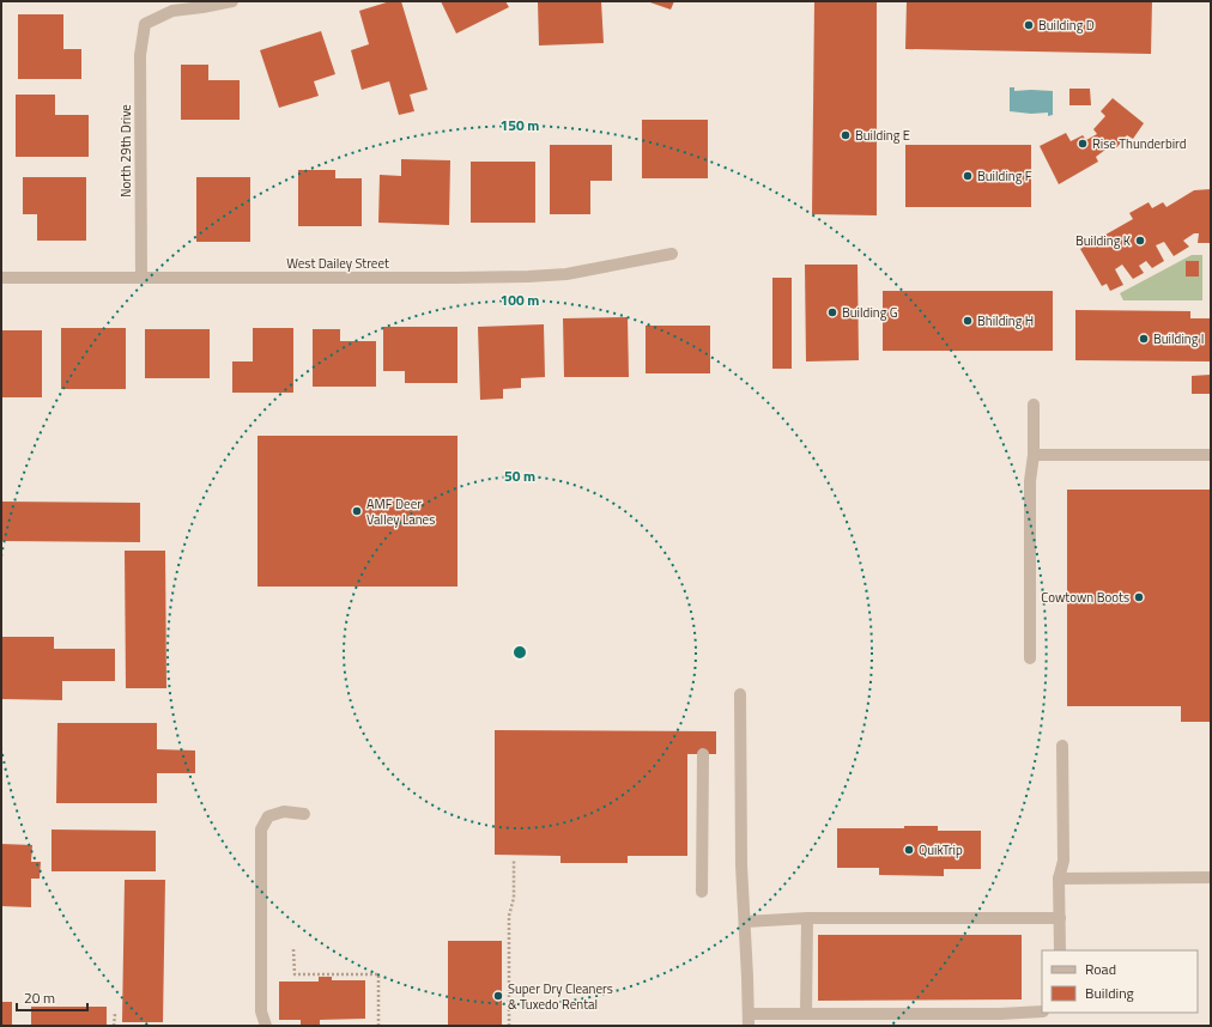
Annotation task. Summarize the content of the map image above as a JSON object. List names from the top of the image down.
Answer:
{
  "streets": {
    "street": ["North 29th Drive", "West Dailey Street"]
  },
  "crossings": [
    ["North 29th Drive", "West Dailey Street"]
  ],
  "places": [
    "Building D",
    "Building E",
    "Rise Thunderbird",
    "Building F",
    "Building K",
    "Building G",
    "Bhilding H",
    "Building I",
    "AMF Deer Valley Lanes",
    "Cowtown Boots",
    "QuikTrip",
    "Super Dry Cleaners & Tuxedo Rental"
  ],
  "legend": ["Road", "Building"],
  "scale_bar": "20 m",
  "rings": ["150 m", "100 m", "50 m"]
}
